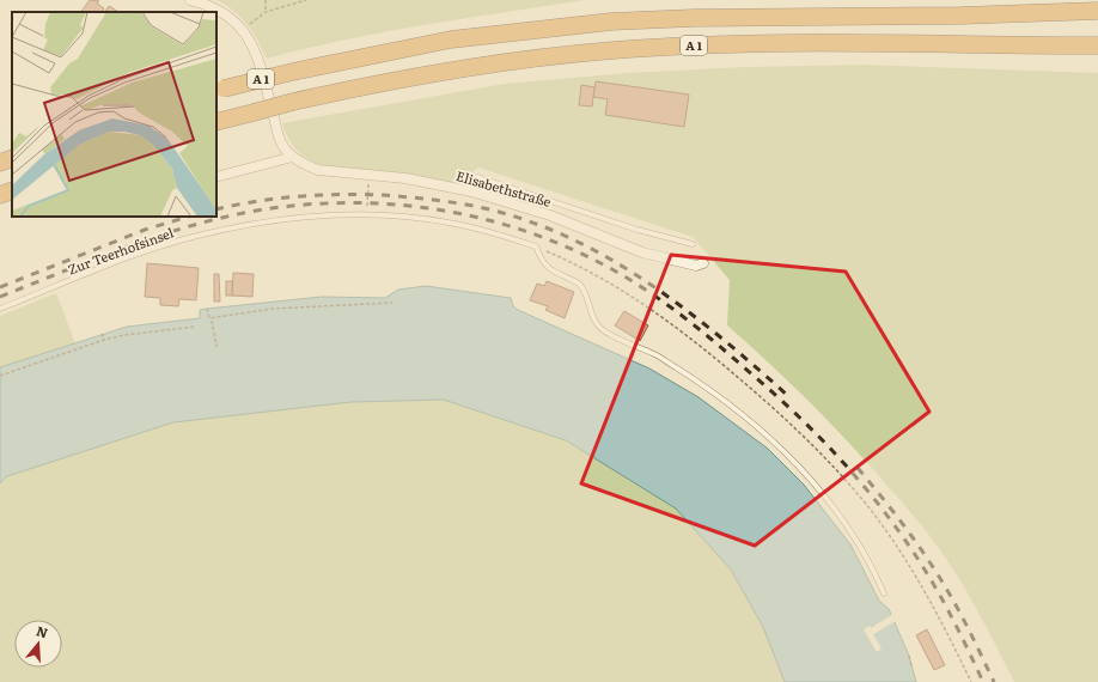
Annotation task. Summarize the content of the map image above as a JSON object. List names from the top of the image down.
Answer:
{
  "streets": {
    "highway": ["A 1"],
    "street": ["Elisabethstraße"],
    "lane": ["Zur Teerhofsinsel"]
  },
  "north": "top"
}
